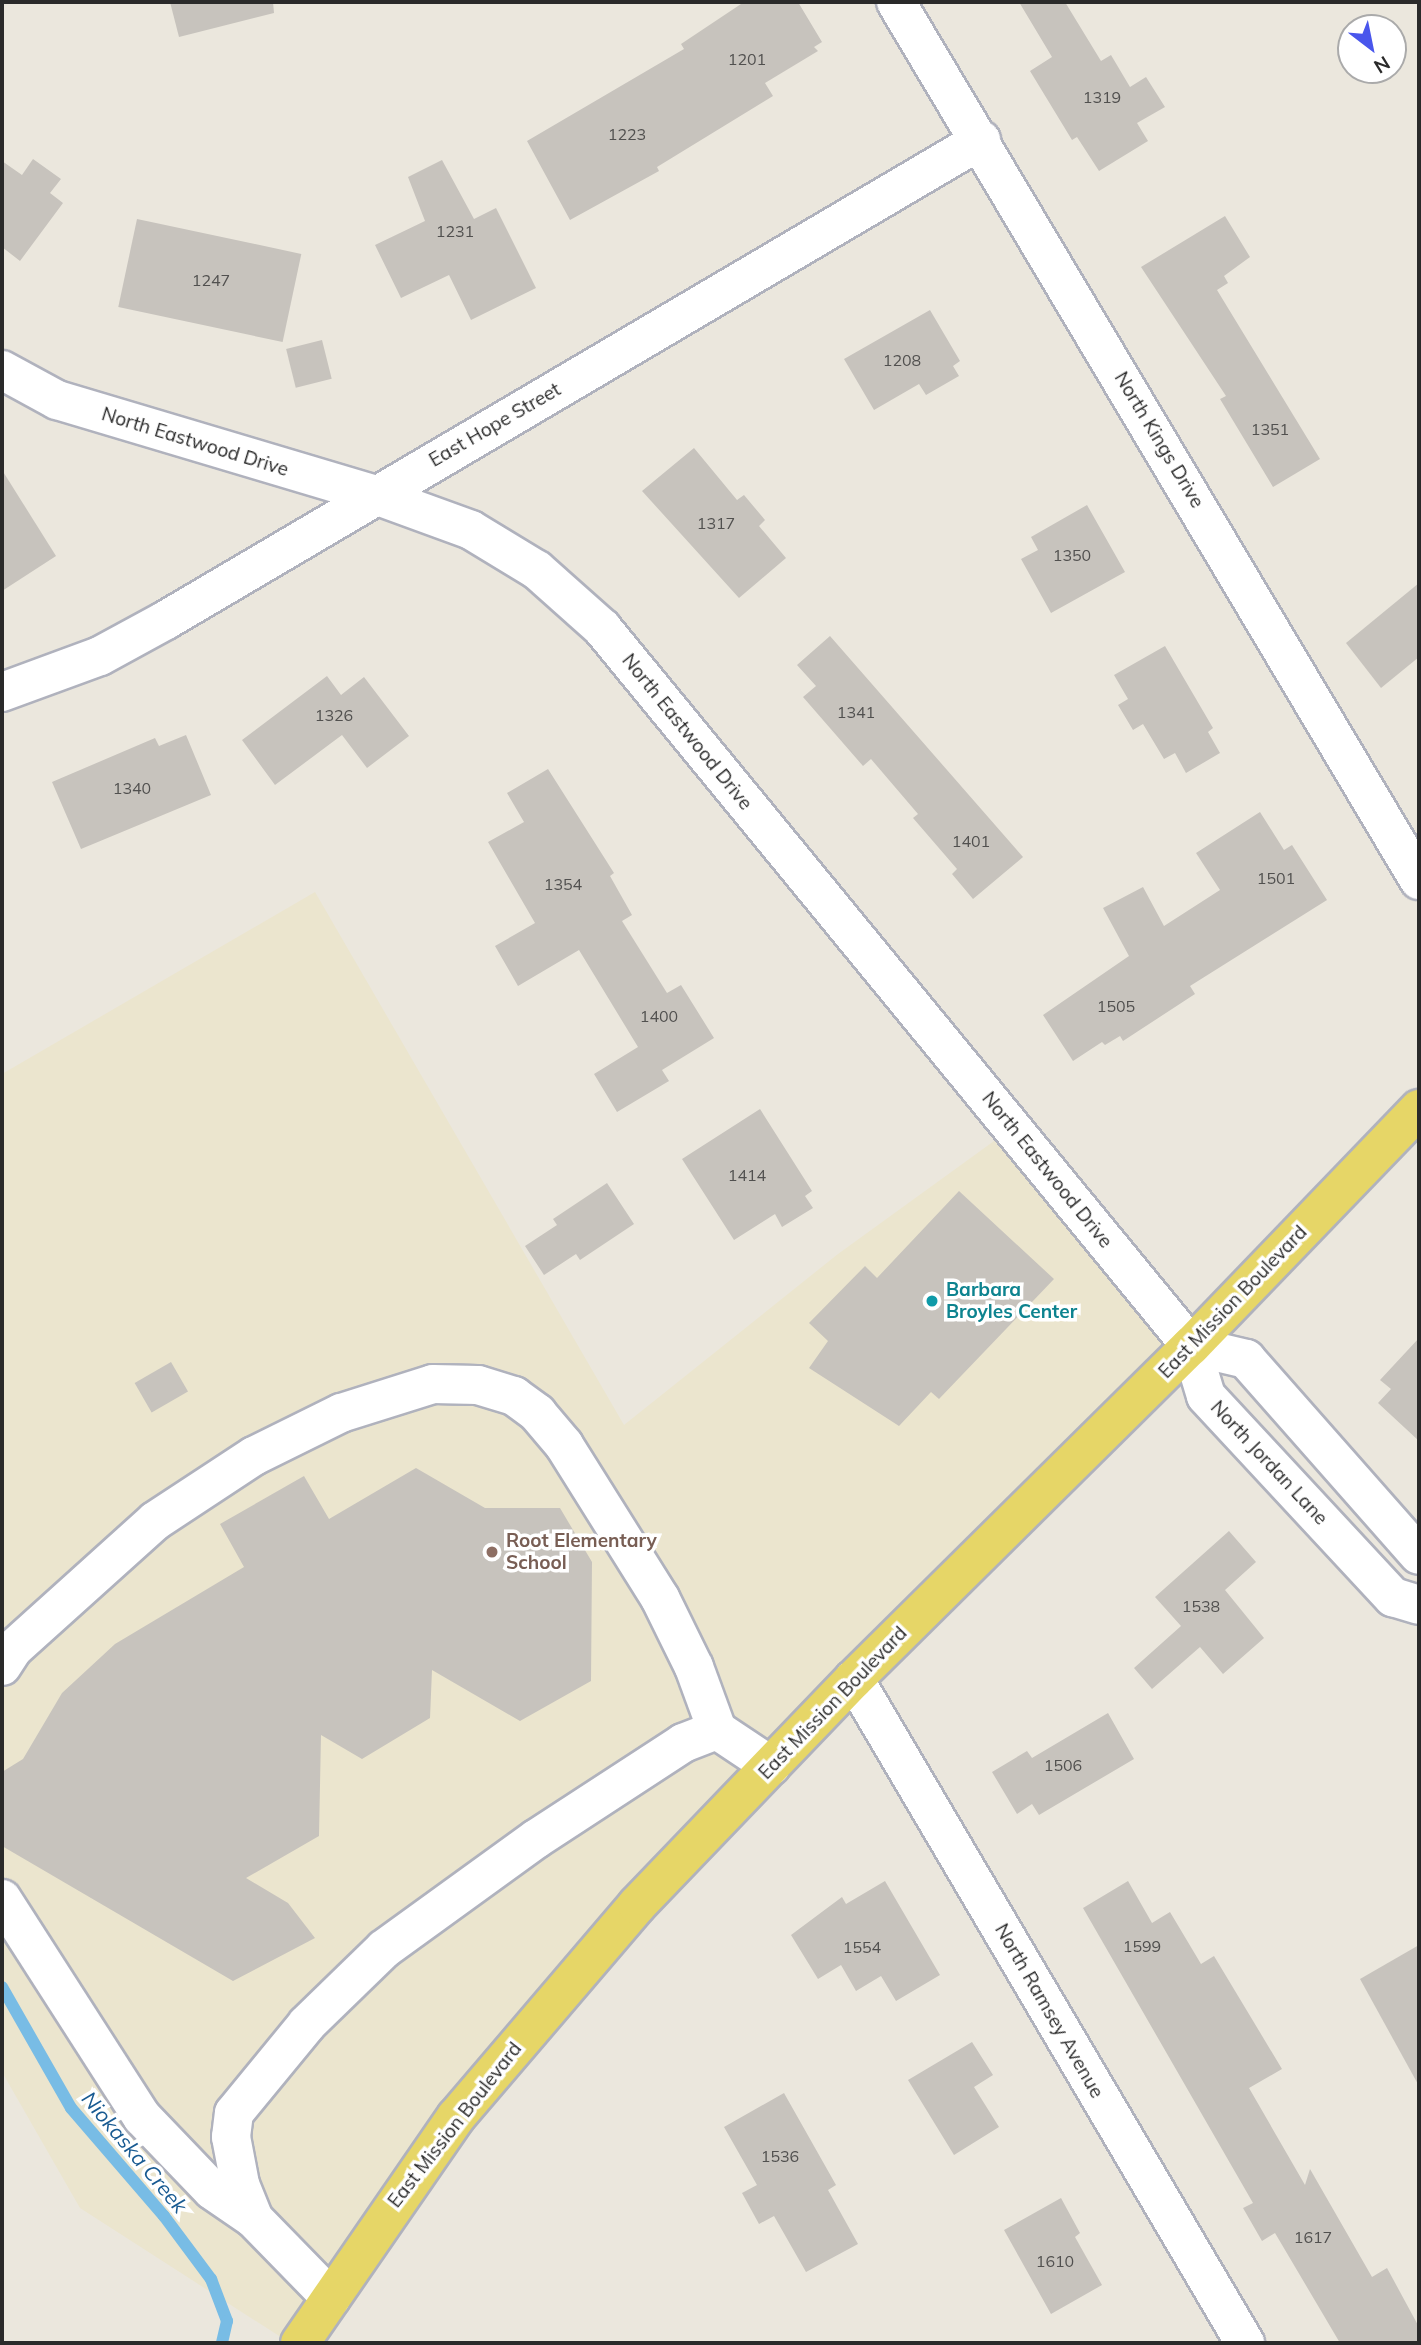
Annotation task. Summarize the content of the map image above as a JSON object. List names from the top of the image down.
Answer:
{
  "streets": {
    "main road": ["East Mission Boulevard"],
    "street": [
      "East Hope Street",
      "North Kings Drive",
      "North Eastwood Drive",
      "North Jordan Lane",
      "North Ramsey Avenue"
    ]
  },
  "crossings": [
    ["East Hope Street", "North Kings Drive"],
    ["East Hope Street", "North Eastwood Drive"],
    ["North Eastwood Drive", "East Mission Boulevard"],
    ["North Eastwood Drive", "North Jordan Lane"],
    ["East Mission Boulevard", "North Jordan Lane"],
    ["East Mission Boulevard", "North Ramsey Avenue"]
  ],
  "water": ["Niokaska Creek"],
  "places": ["Barbara Broyles Center", "Root Elementary School"],
  "house_numbers": [
    "1201",
    "1319",
    "1223",
    "1231",
    "1247",
    "1208",
    "1351",
    "1317",
    "1350",
    "1341",
    "1326",
    "1340",
    "1401",
    "1501",
    "1354",
    "1505",
    "1400",
    "1414",
    "1538",
    "1506",
    "1599",
    "1554",
    "1536",
    "1617",
    "1610"
  ],
  "north": "bottom right"
}
